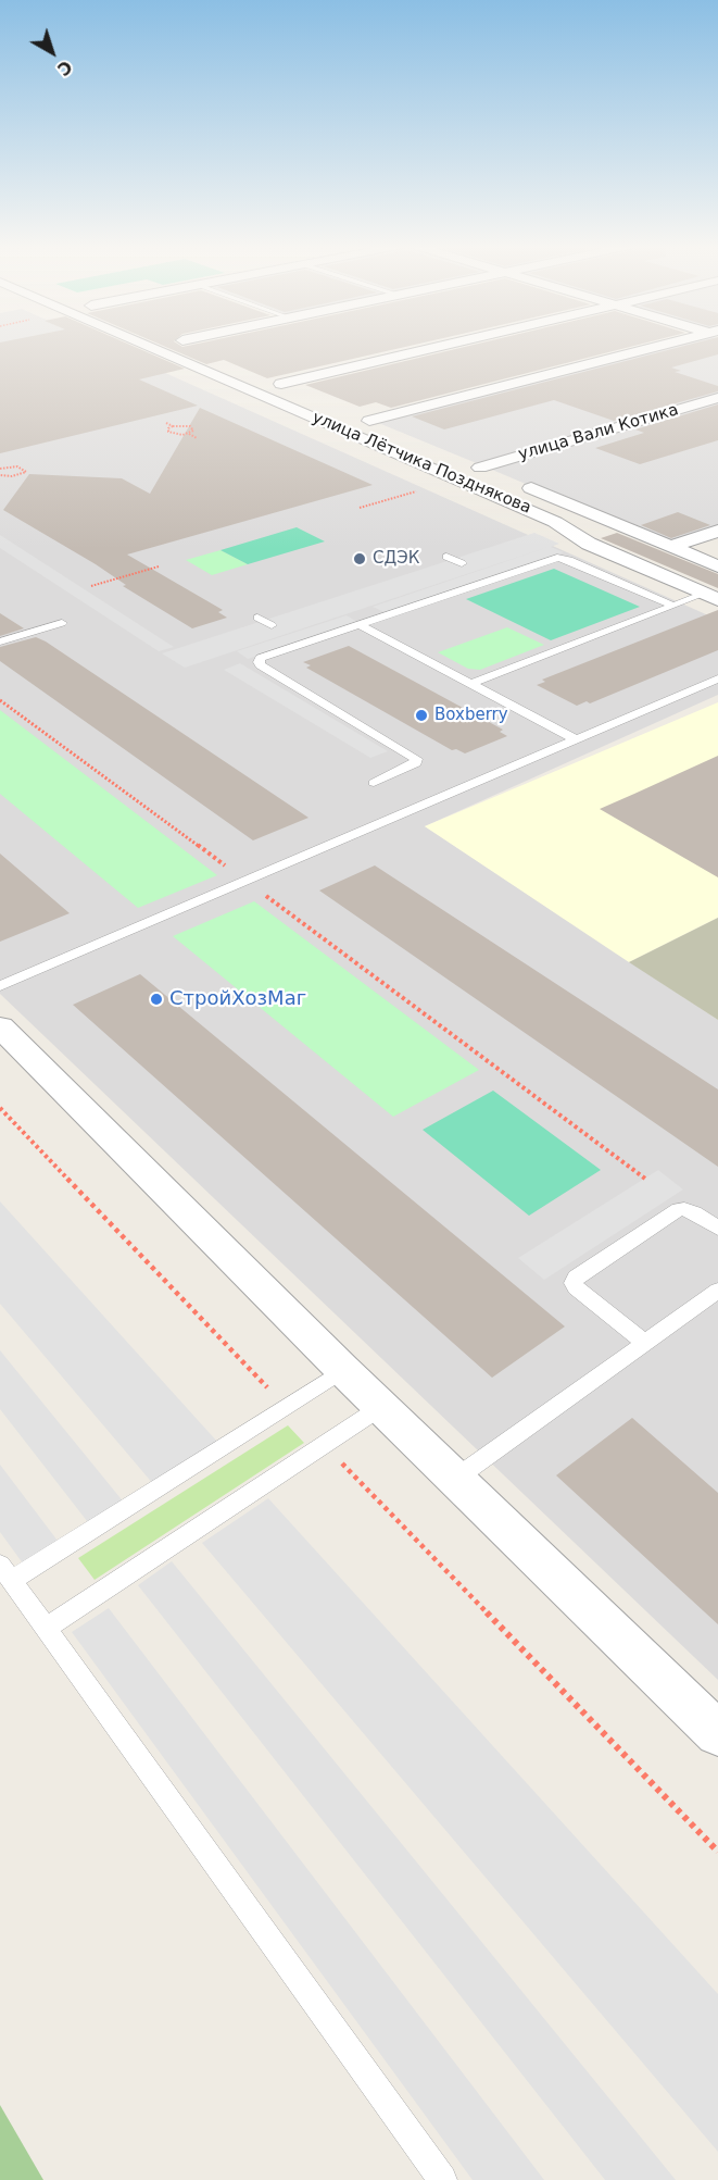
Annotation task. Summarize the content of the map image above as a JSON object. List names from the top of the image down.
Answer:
{
  "streets": {
    "street": ["улица Вали Котика", "улица Лётчика Позднякова"]
  },
  "crossings": [
    ["улица Вали Котика", "улица Лётчика Позднякова"]
  ],
  "places": ["СДЭК", "Boxberry", "СтройХозМаг"],
  "north": "bottom right"
}
